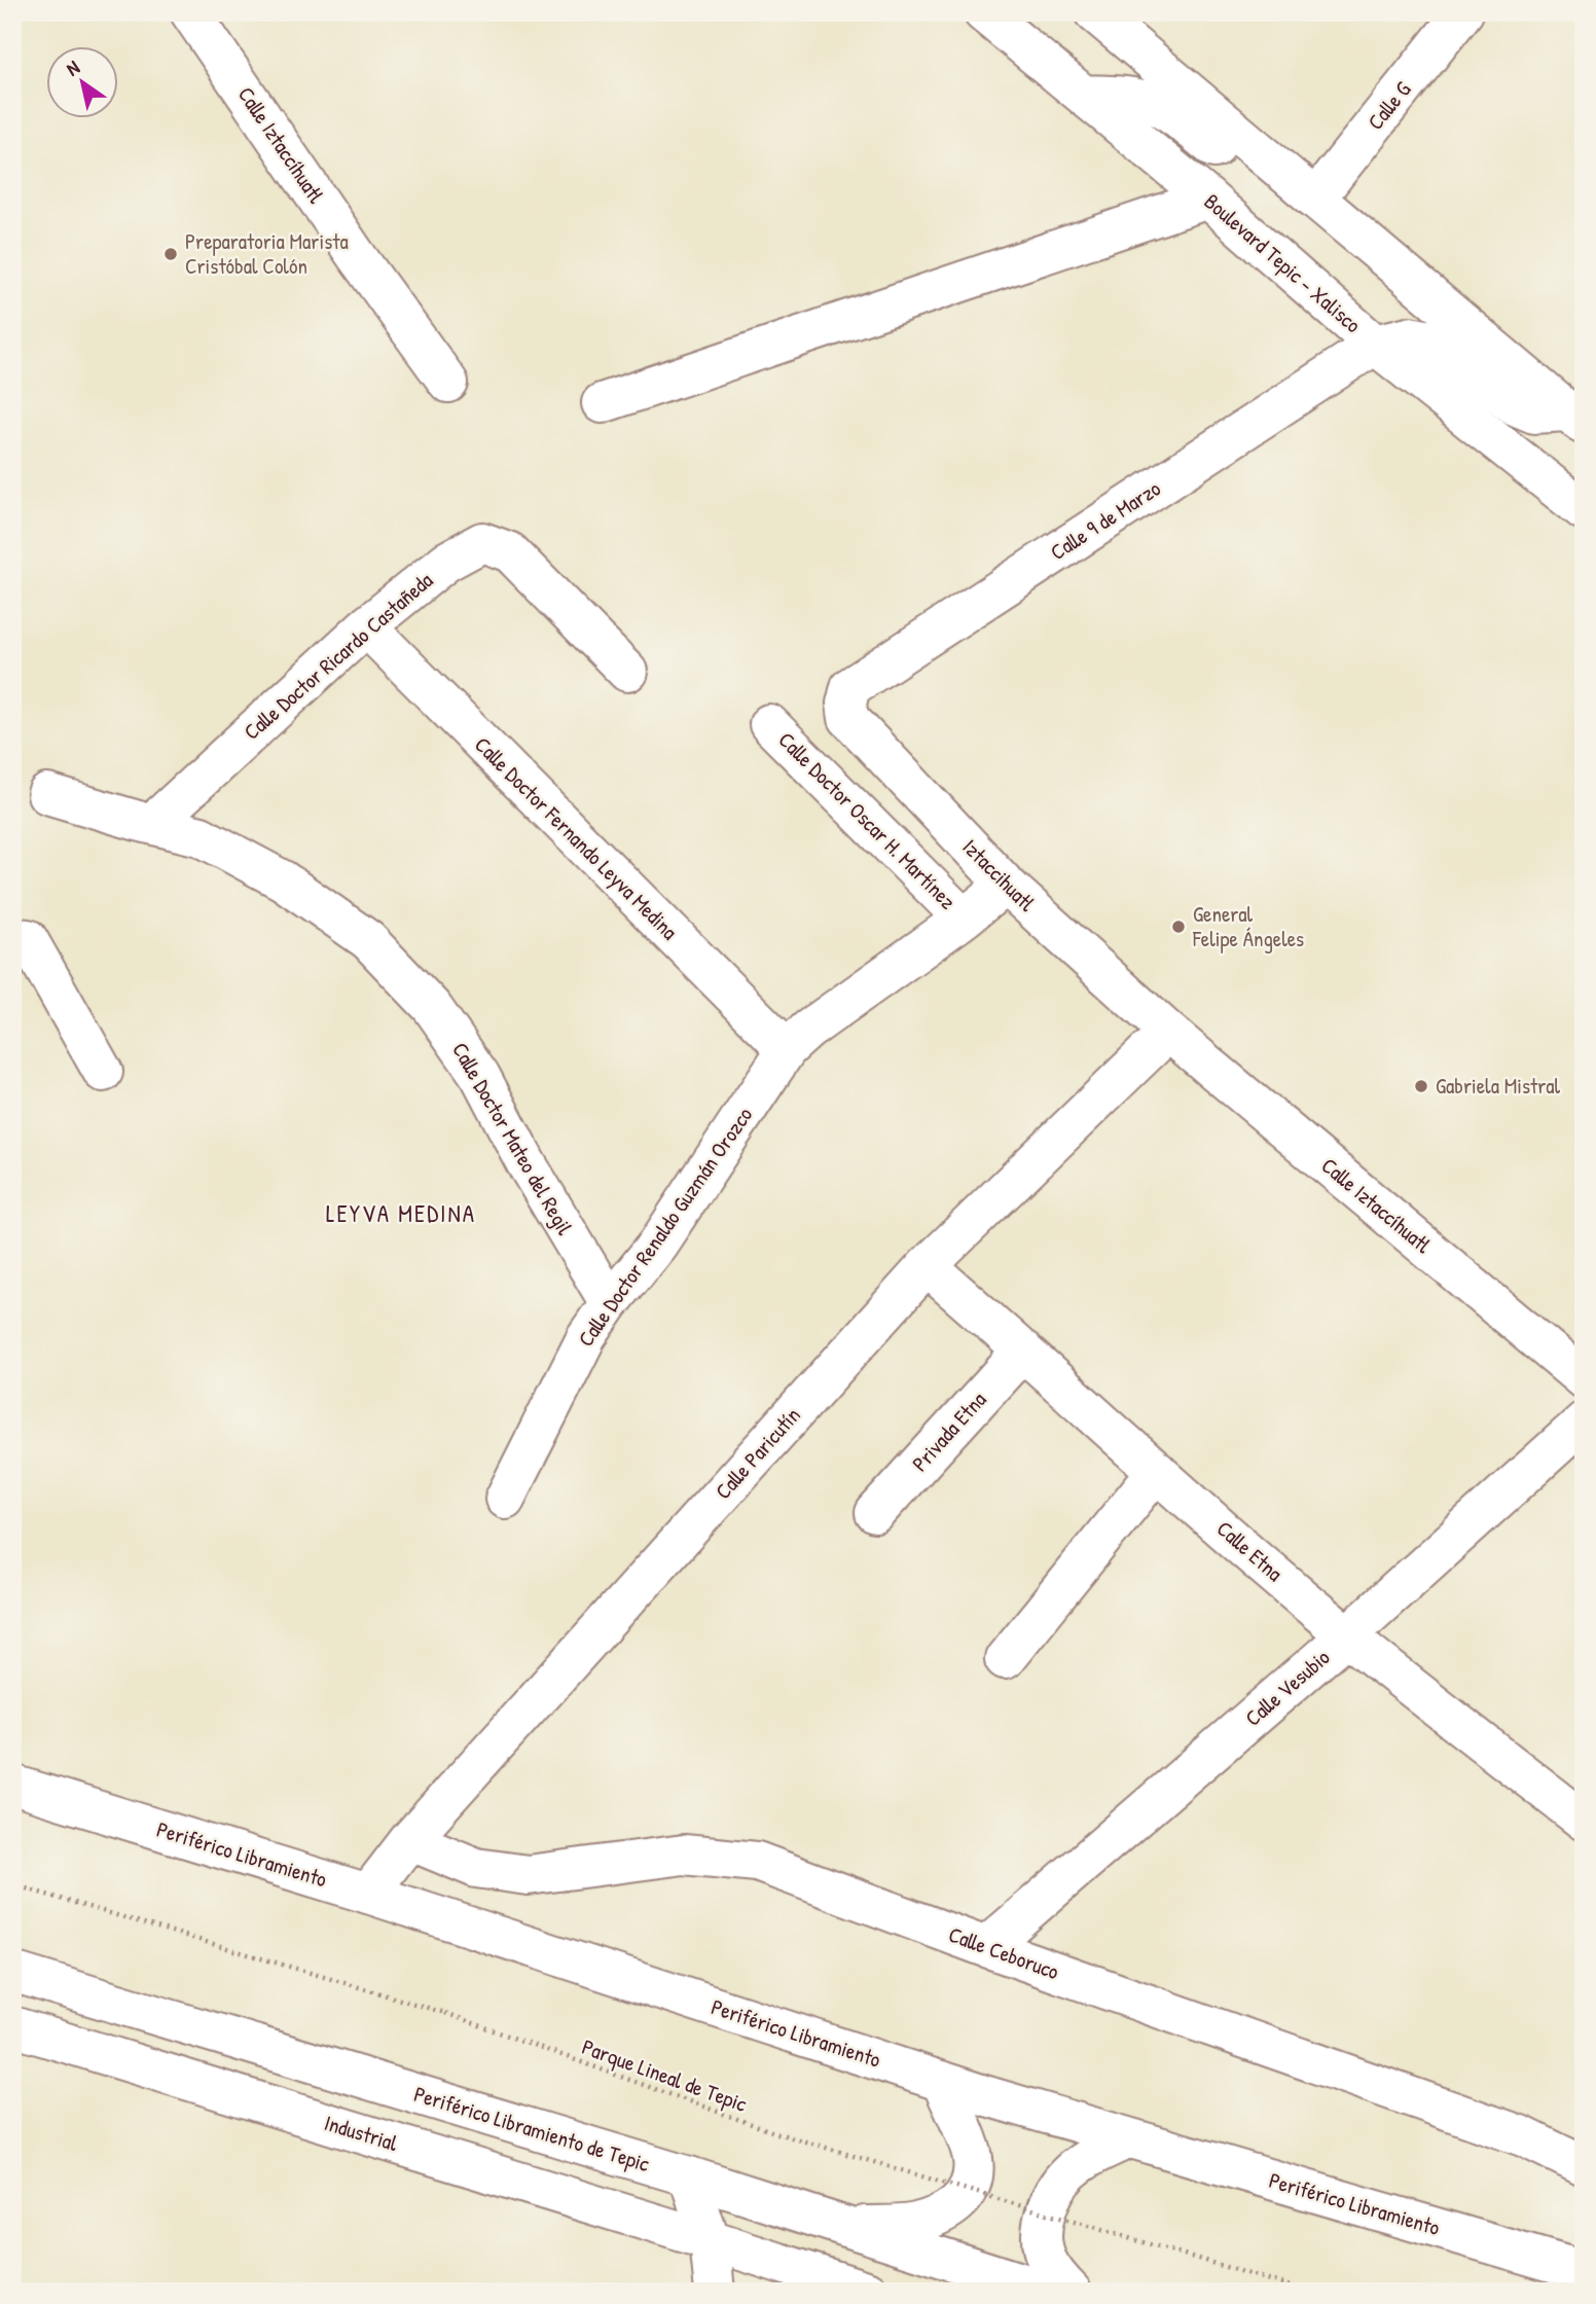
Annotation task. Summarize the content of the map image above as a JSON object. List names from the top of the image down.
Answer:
{
  "streets": {
    "main road": [
      "Calle G",
      "Calle Iztaccíhuatl",
      "Boulevard Tepic - Xalisco",
      "Calle 9 de Marzo",
      "Calle Doctor Ricardo Castañeda",
      "Calle Doctor Oscar H. Martínez",
      "Calle Doctor Fernando Leyva Medina",
      "Iztaccihuatl",
      "Calle Doctor Mateo del Regil",
      "Calle Doctor Renaldo Guzmán Orozco",
      "Privada Etna",
      "Calle Paricutín",
      "Calle Etna",
      "Calle Vesubio",
      "Periférico Libramiento",
      "Calle Ceboruco",
      "Periférico Libramiento de Tepic",
      "Industrial"
    ],
    "path": ["Parque Lineal de Tepic"]
  },
  "crossings": [
    ["Calle Iztaccíhuatl", "Iztaccihuatl"],
    ["Calle Iztaccíhuatl", "Calle Paricutín"],
    ["Boulevard Tepic - Xalisco", "Calle 9 de Marzo"],
    ["Calle 9 de Marzo", "Iztaccihuatl"],
    ["Calle Doctor Ricardo Castañeda", "Calle Doctor Fernando Leyva Medina"],
    ["Calle Doctor Ricardo Castañeda", "Calle Doctor Mateo del Regil"],
    ["Calle Doctor Oscar H. Martínez", "Calle Doctor Renaldo Guzmán Orozco"],
    ["Calle Doctor Fernando Leyva Medina", "Calle Doctor Renaldo Guzmán Orozco"],
    ["Iztaccihuatl", "Calle Doctor Renaldo Guzmán Orozco"],
    ["Iztaccihuatl", "Calle Paricutín"],
    ["Calle Doctor Mateo del Regil", "Calle Doctor Renaldo Guzmán Orozco"],
    ["Privada Etna", "Calle Etna"],
    ["Calle Paricutín", "Calle Etna"],
    ["Calle Paricutín", "Periférico Libramiento"],
    ["Calle Paricutín", "Calle Ceboruco"],
    ["Calle Etna", "Calle Vesubio"],
    ["Calle Vesubio", "Calle Ceboruco"]
  ],
  "districts": ["LEYVA MEDINA"],
  "places": ["Preparatoria Marista Cristóbal Colón", "General Felipe Ángeles", "Gabriela Mistral"],
  "north": "top left"
}
